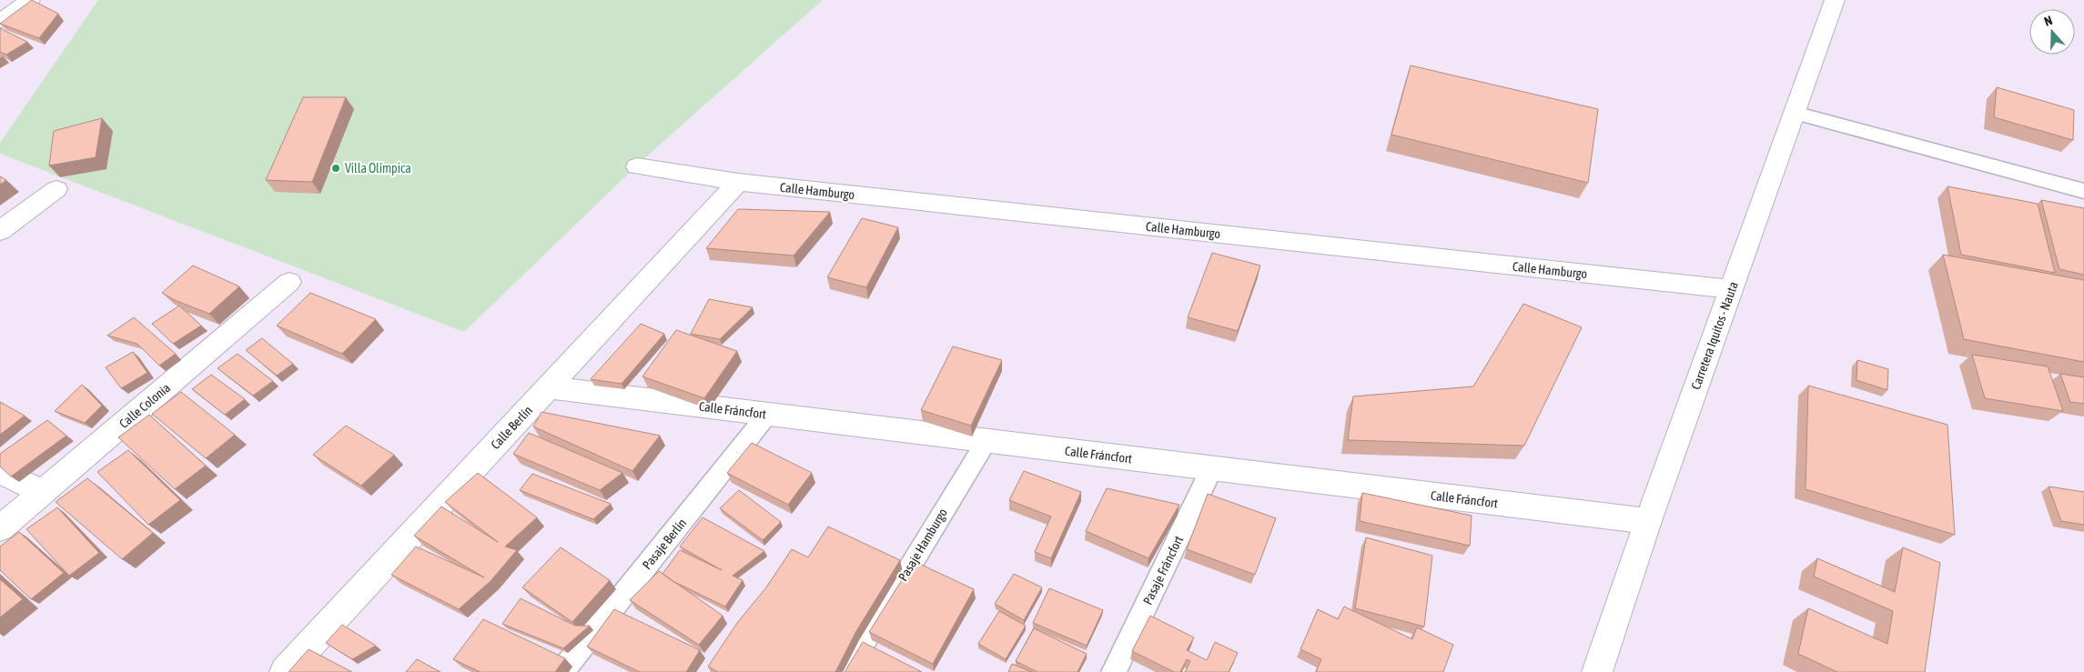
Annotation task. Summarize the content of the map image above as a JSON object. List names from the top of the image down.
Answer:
{
  "streets": {
    "street": [
      "Calle Hamburgo",
      "Carretera Iquitos - Nauta",
      "Calle Colonia",
      "Calle Fráncfort",
      "Calle Berlín"
    ],
    "lane": ["Pasaje Berlín", "Pasaje Hamburgo", "Pasaje Fráncfort"]
  },
  "crossings": [
    ["Calle Hamburgo", "Carretera Iquitos - Nauta"],
    ["Calle Hamburgo", "Calle Berlín"],
    ["Carretera Iquitos - Nauta", "Calle Fráncfort"],
    ["Calle Fráncfort", "Calle Berlín"],
    ["Calle Fráncfort", "Pasaje Berlín"],
    ["Calle Fráncfort", "Pasaje Hamburgo"],
    ["Calle Fráncfort", "Pasaje Fráncfort"]
  ],
  "places": ["Villa Olímpica"],
  "north": "top"
}
